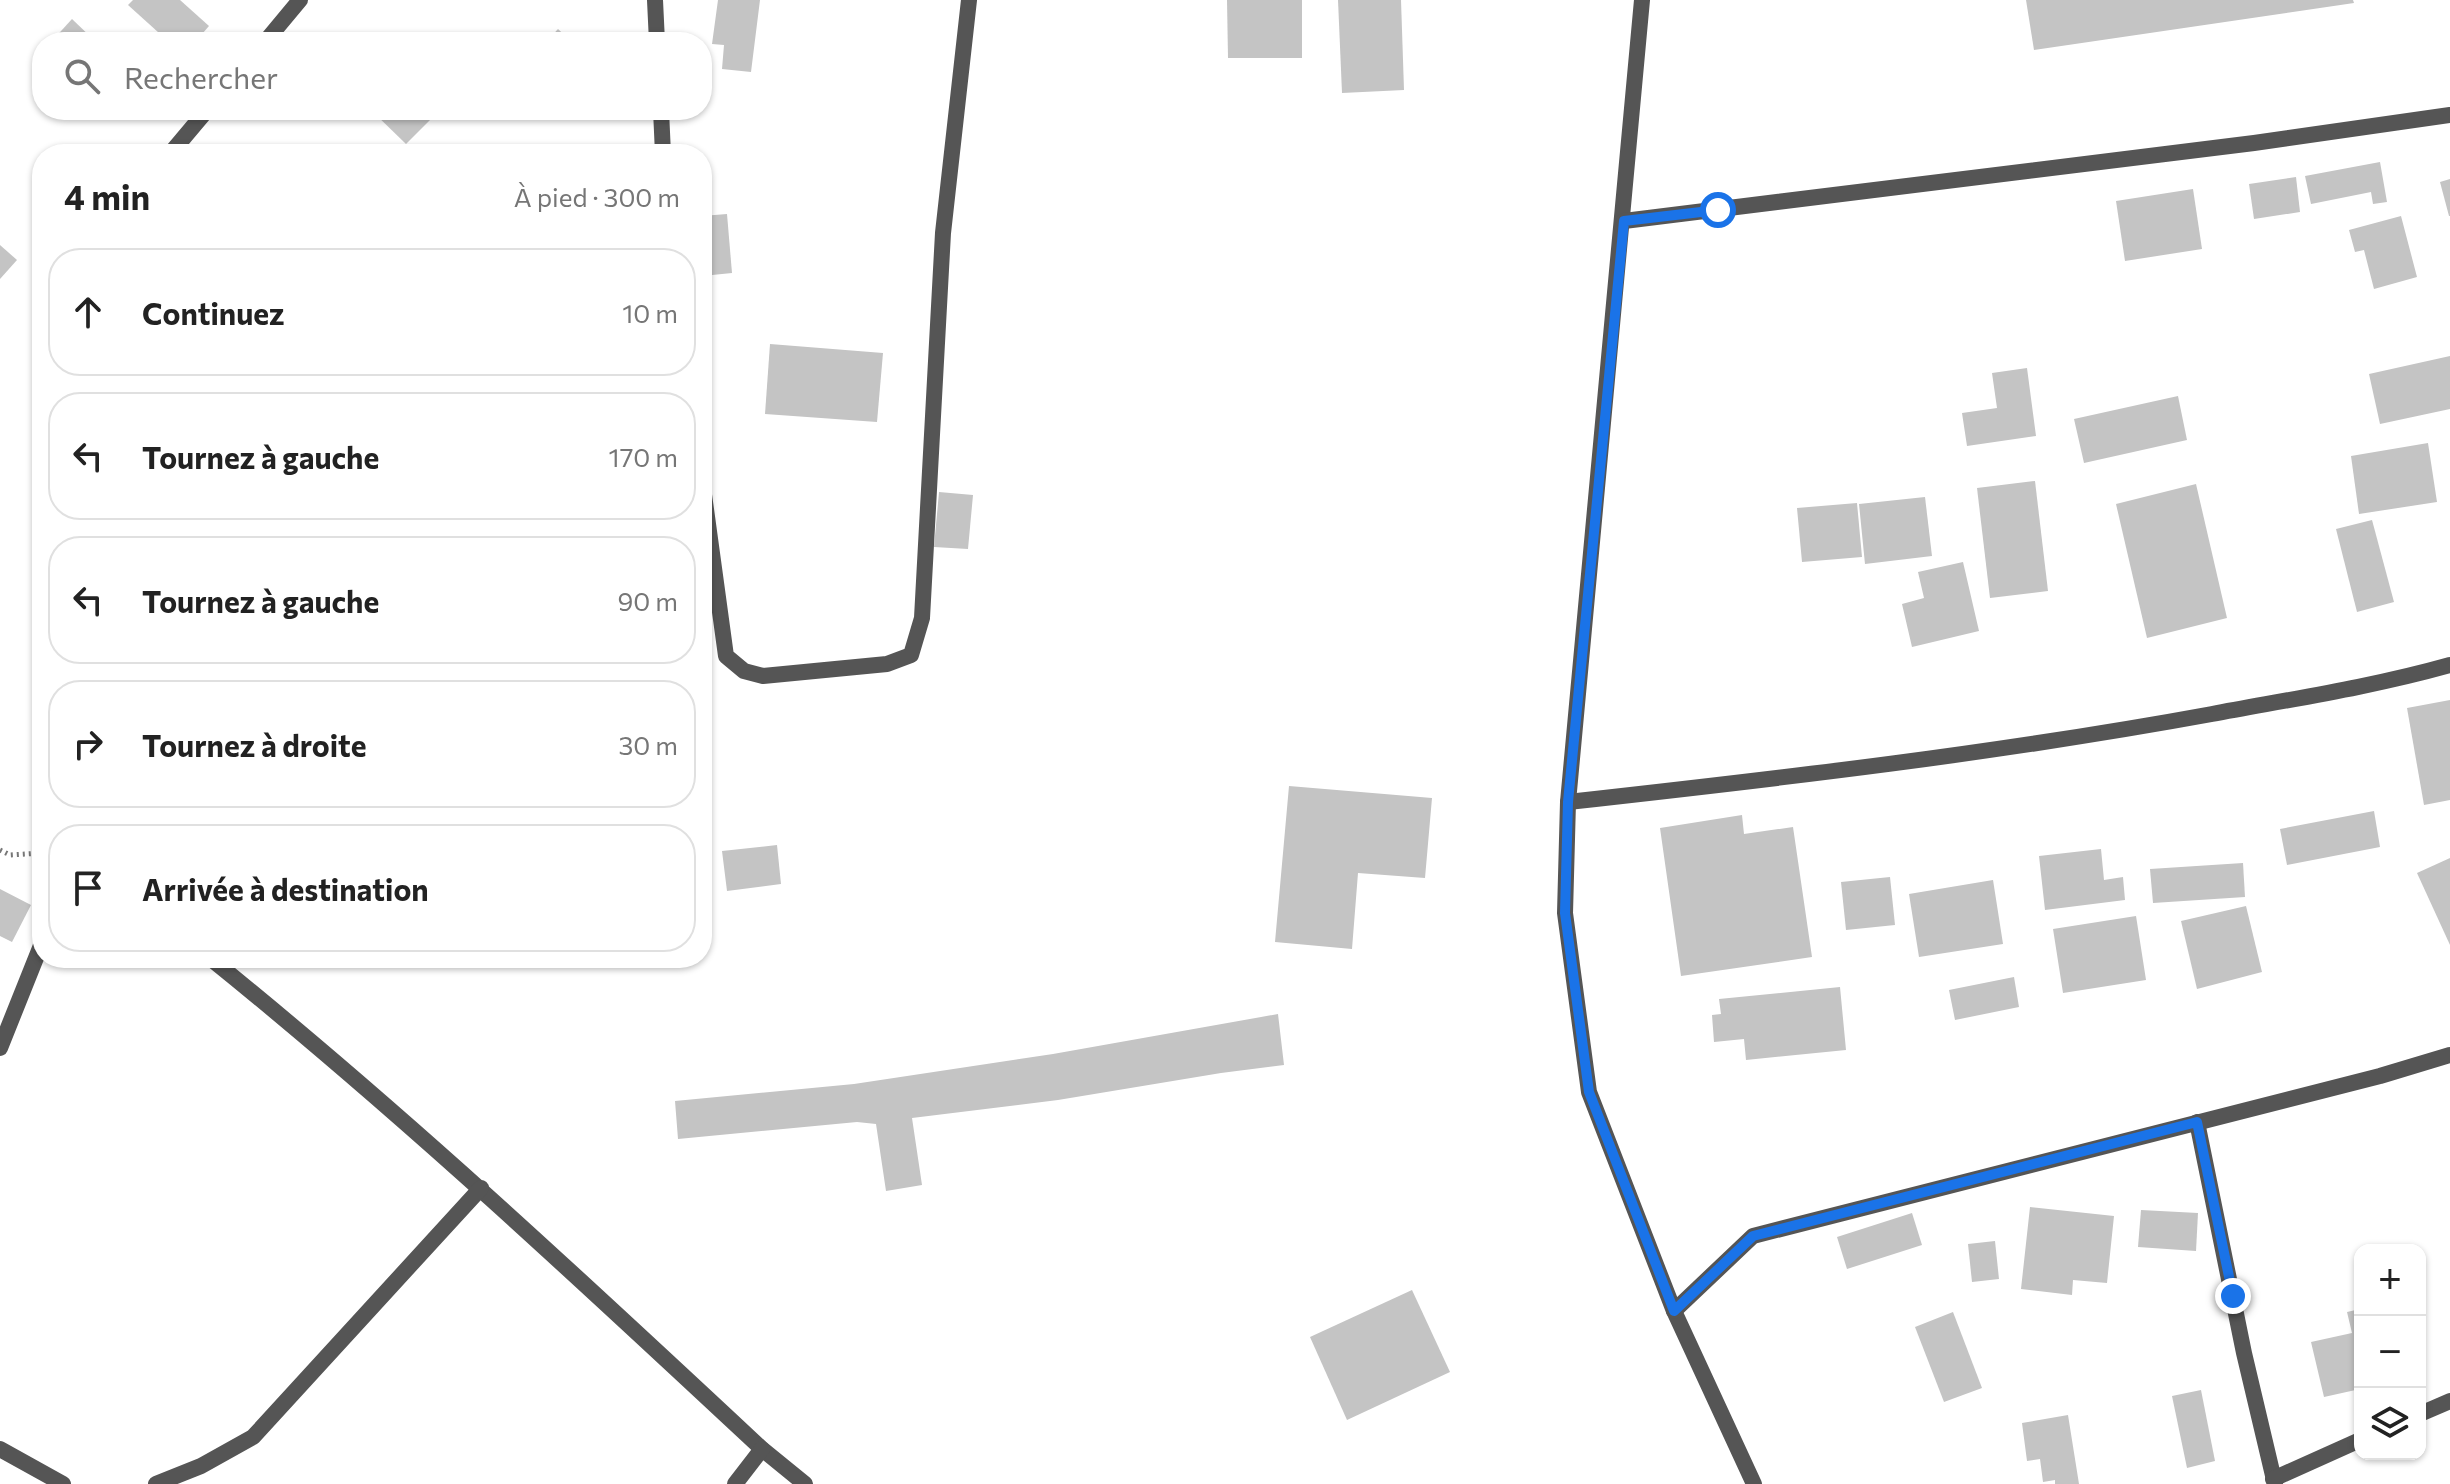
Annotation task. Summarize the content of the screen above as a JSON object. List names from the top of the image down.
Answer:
{
  "page": {
    "search": "Rechercher",
    "heading": ["4 min", "À pied · 300 m"],
    "list": [
      ["Continuez", "10 m"],
      ["Tournez à gauche", "170 m"],
      ["Tournez à gauche", "90 m"],
      ["Tournez à droite", "30 m"],
      "Arrivée à destination"
    ],
    "map_buttons": ["+", "−"]
  }
}
